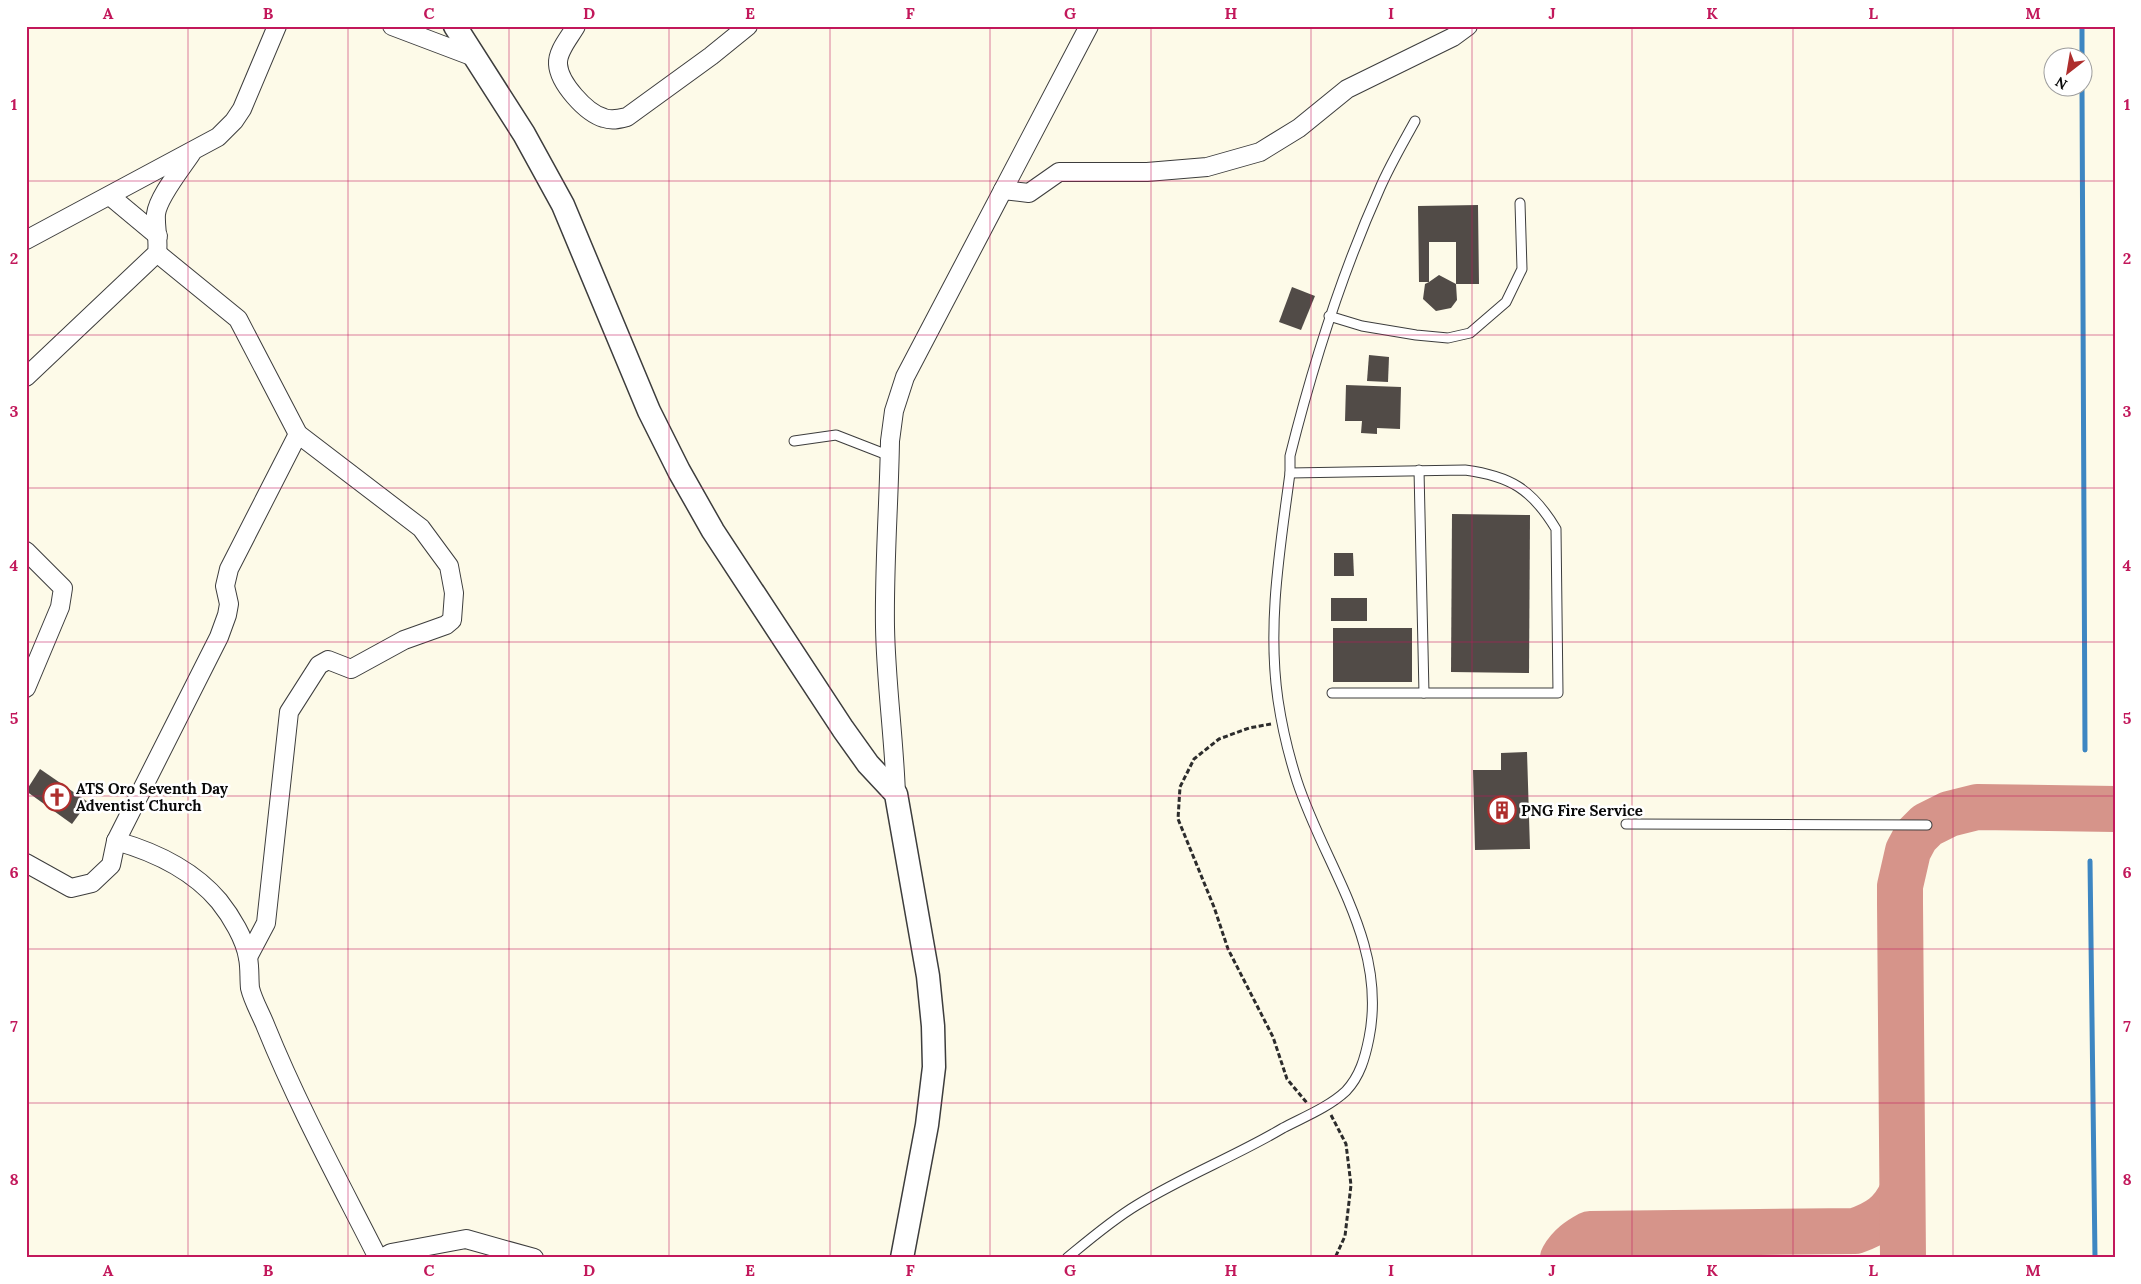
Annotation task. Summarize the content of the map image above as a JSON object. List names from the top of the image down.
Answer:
{
  "places": {
    "church": ["ATS Oro Seventh Day Adventist Church"],
    "building": ["PNG Fire Service"]
  },
  "north": "bottom left",
  "grid": {
    "columns": [
      "A",
      "B",
      "C",
      "D",
      "E",
      "F",
      "G",
      "H",
      "I",
      "J",
      "K",
      "L",
      "M"
    ],
    "rows": [
      "1",
      "2",
      "3",
      "4",
      "5",
      "6",
      "7",
      "8"
    ]
  }
}
